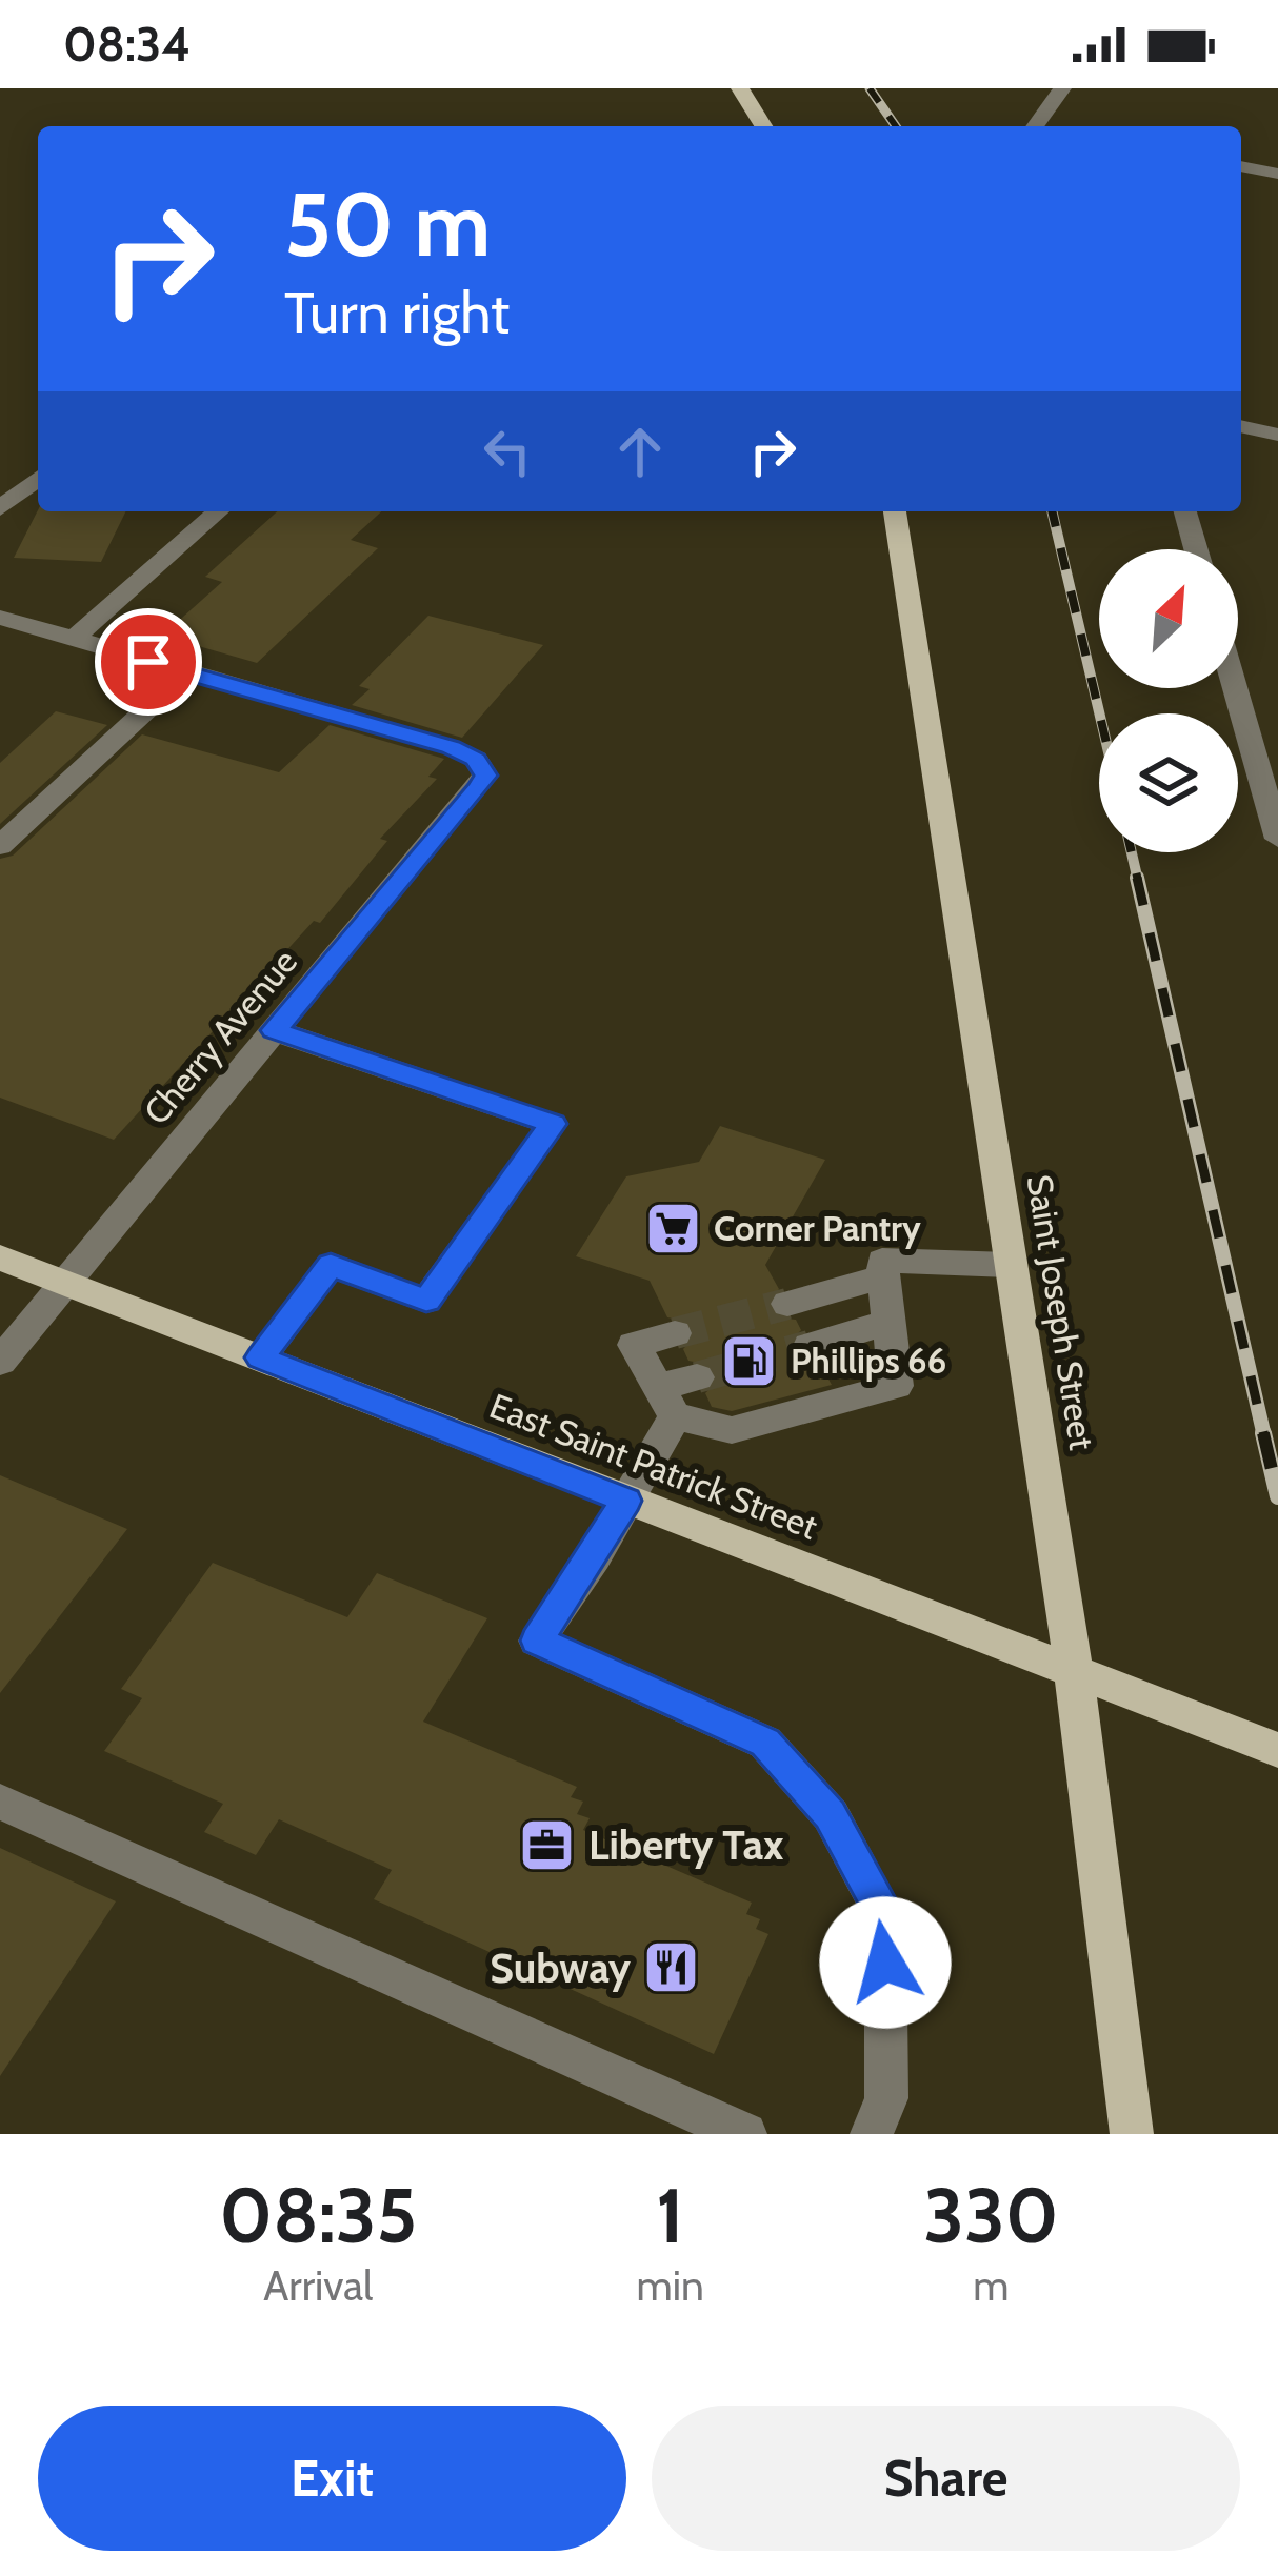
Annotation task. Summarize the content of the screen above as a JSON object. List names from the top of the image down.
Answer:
{
  "streets": {
    "main road": ["Saint Joseph Street", "East Saint Patrick Street"],
    "street": ["Cherry Avenue"]
  },
  "crossings": [
    ["Cherry Avenue", "East Saint Patrick Street"],
    ["Saint Joseph Street", "East Saint Patrick Street"]
  ],
  "places": {
    "supermarket": ["Corner Pantry"],
    "fuel station": ["Phillips 66"],
    "office": ["Liberty Tax"],
    "restaurant": ["Subway"]
  },
  "north": "top right",
  "page": {
    "status": "08:34",
    "turn": ["50 m", "Turn right"],
    "eta": [
      "08:35",
      "Arrival",
      "1",
      "min",
      "330",
      "m"
    ],
    "buttons": ["Exit", "Share"]
  }
}
